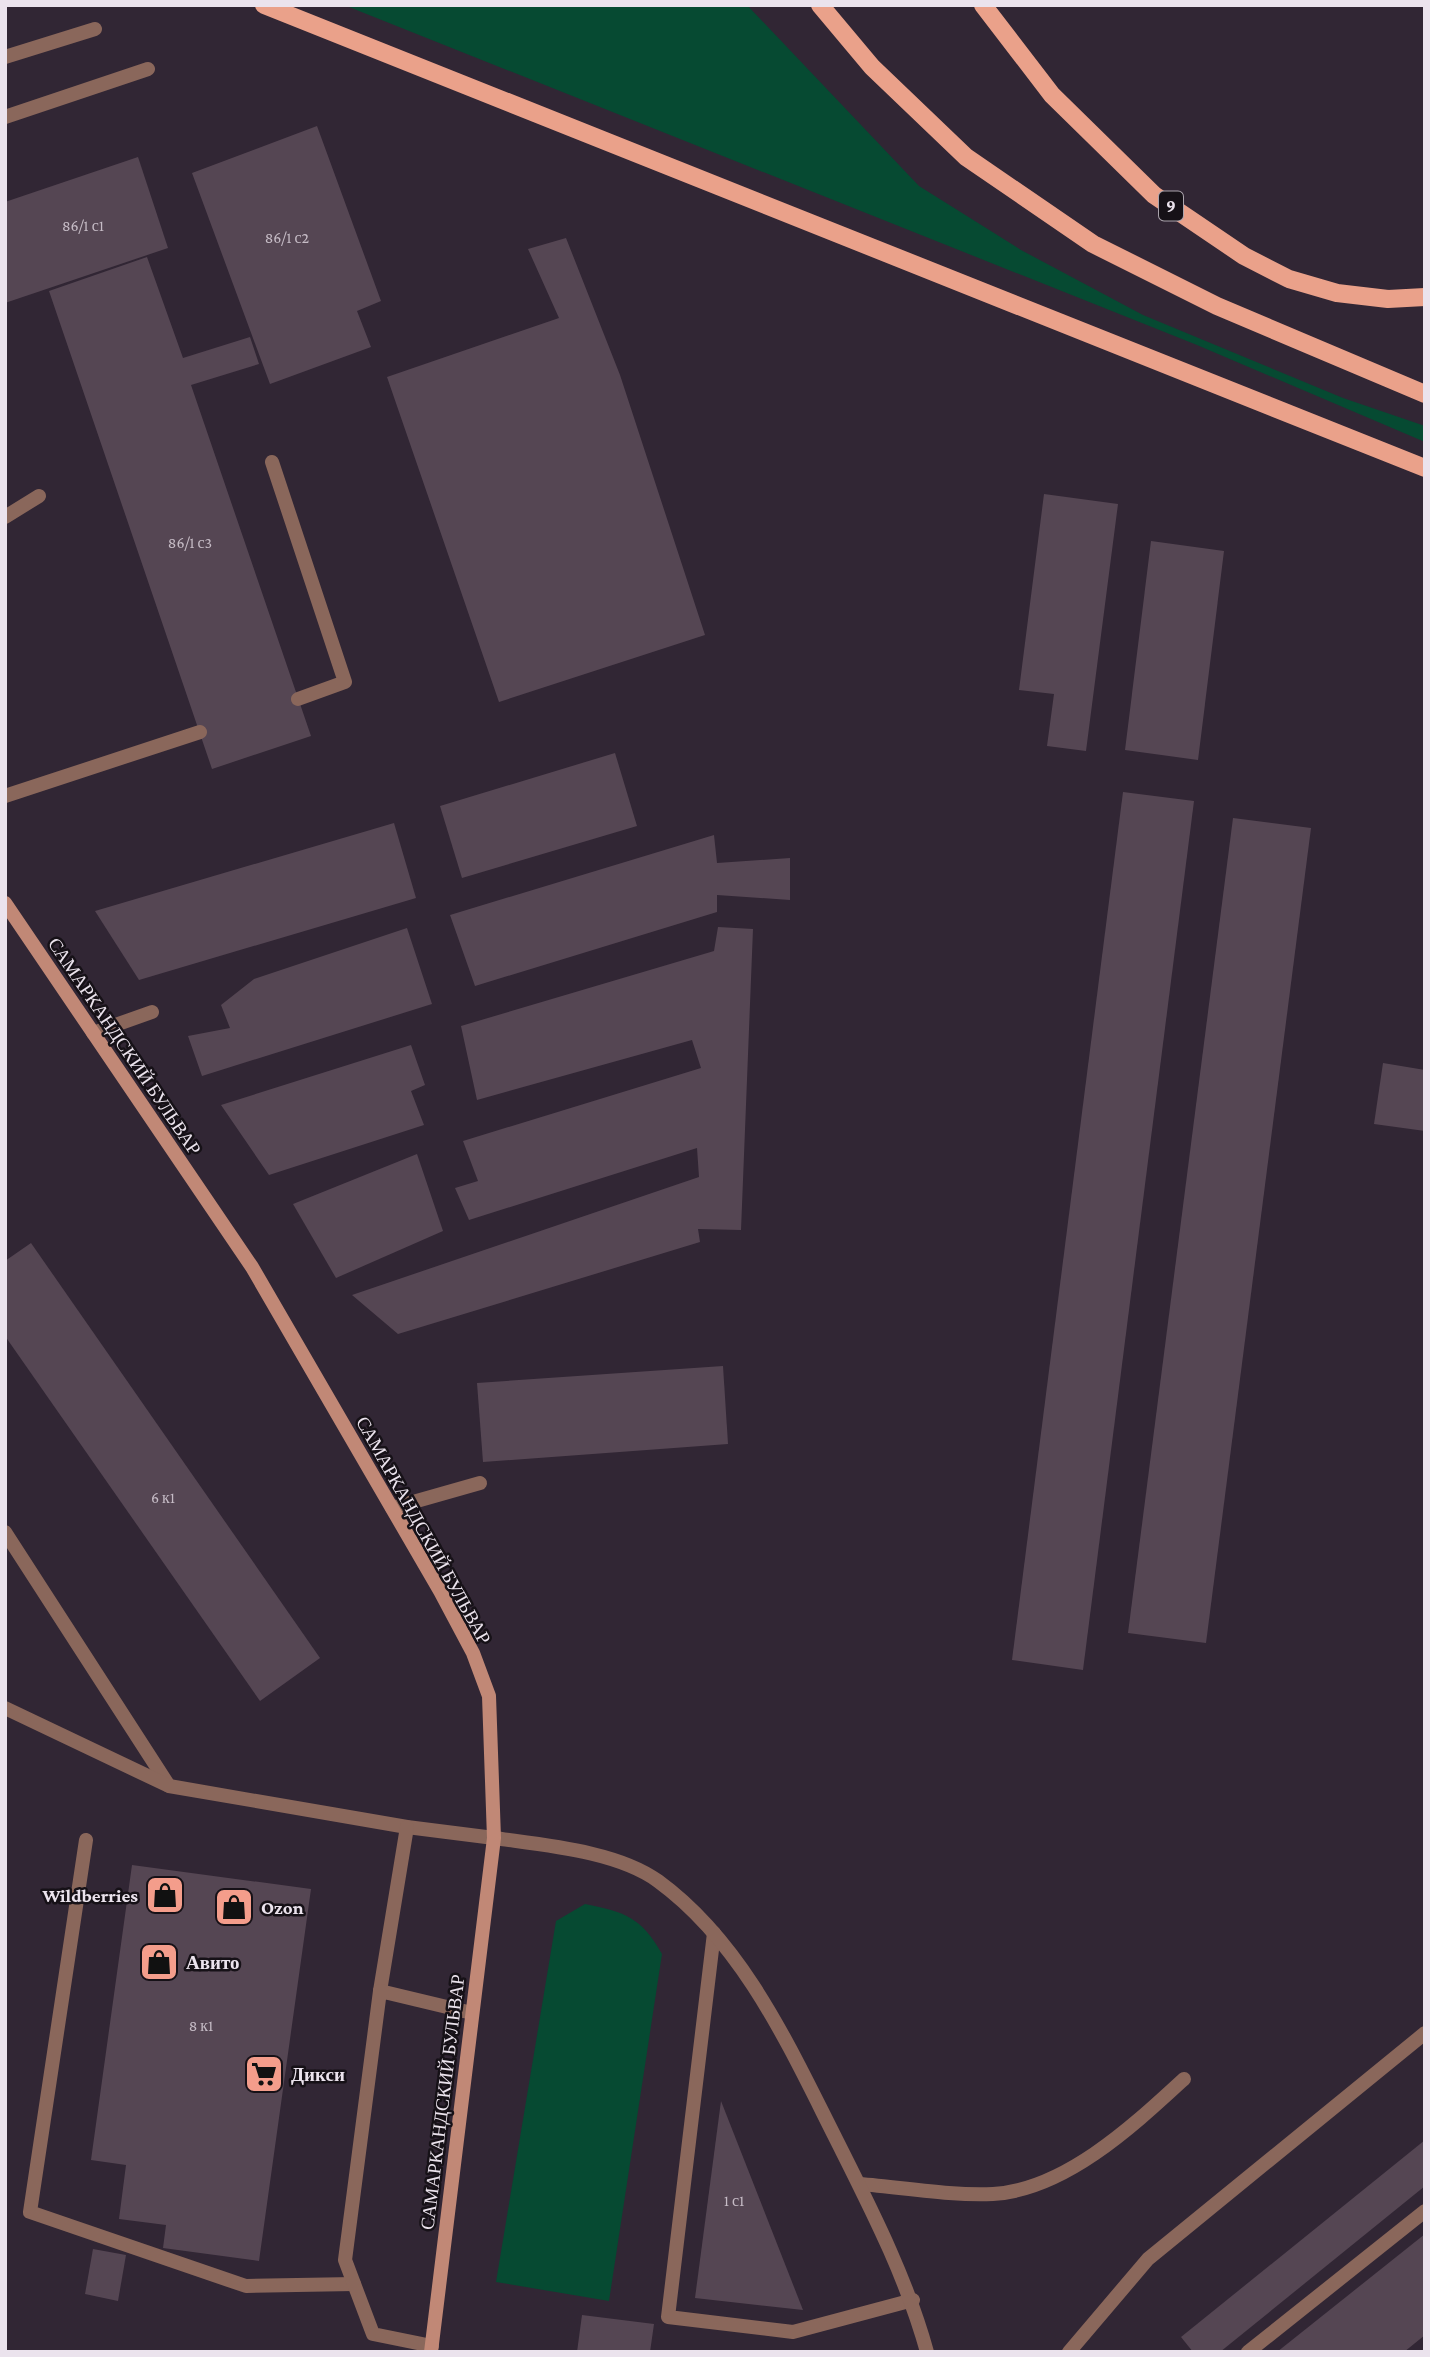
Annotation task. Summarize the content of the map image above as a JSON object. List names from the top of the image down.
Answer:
{
  "streets": {
    "main road": ["9"],
    "street": ["САМАРКАНДСКИЙ БУЛЬВАР"]
  },
  "places": {
    "shop": ["Wildberries", "Ozon", "Авито"],
    "supermarket": ["Дикси"]
  },
  "house_numbers": [
    "86/1 с1",
    "86/1 с2",
    "86/1 с3",
    "6 к1",
    "8 к1",
    "1 с1"
  ]
}
